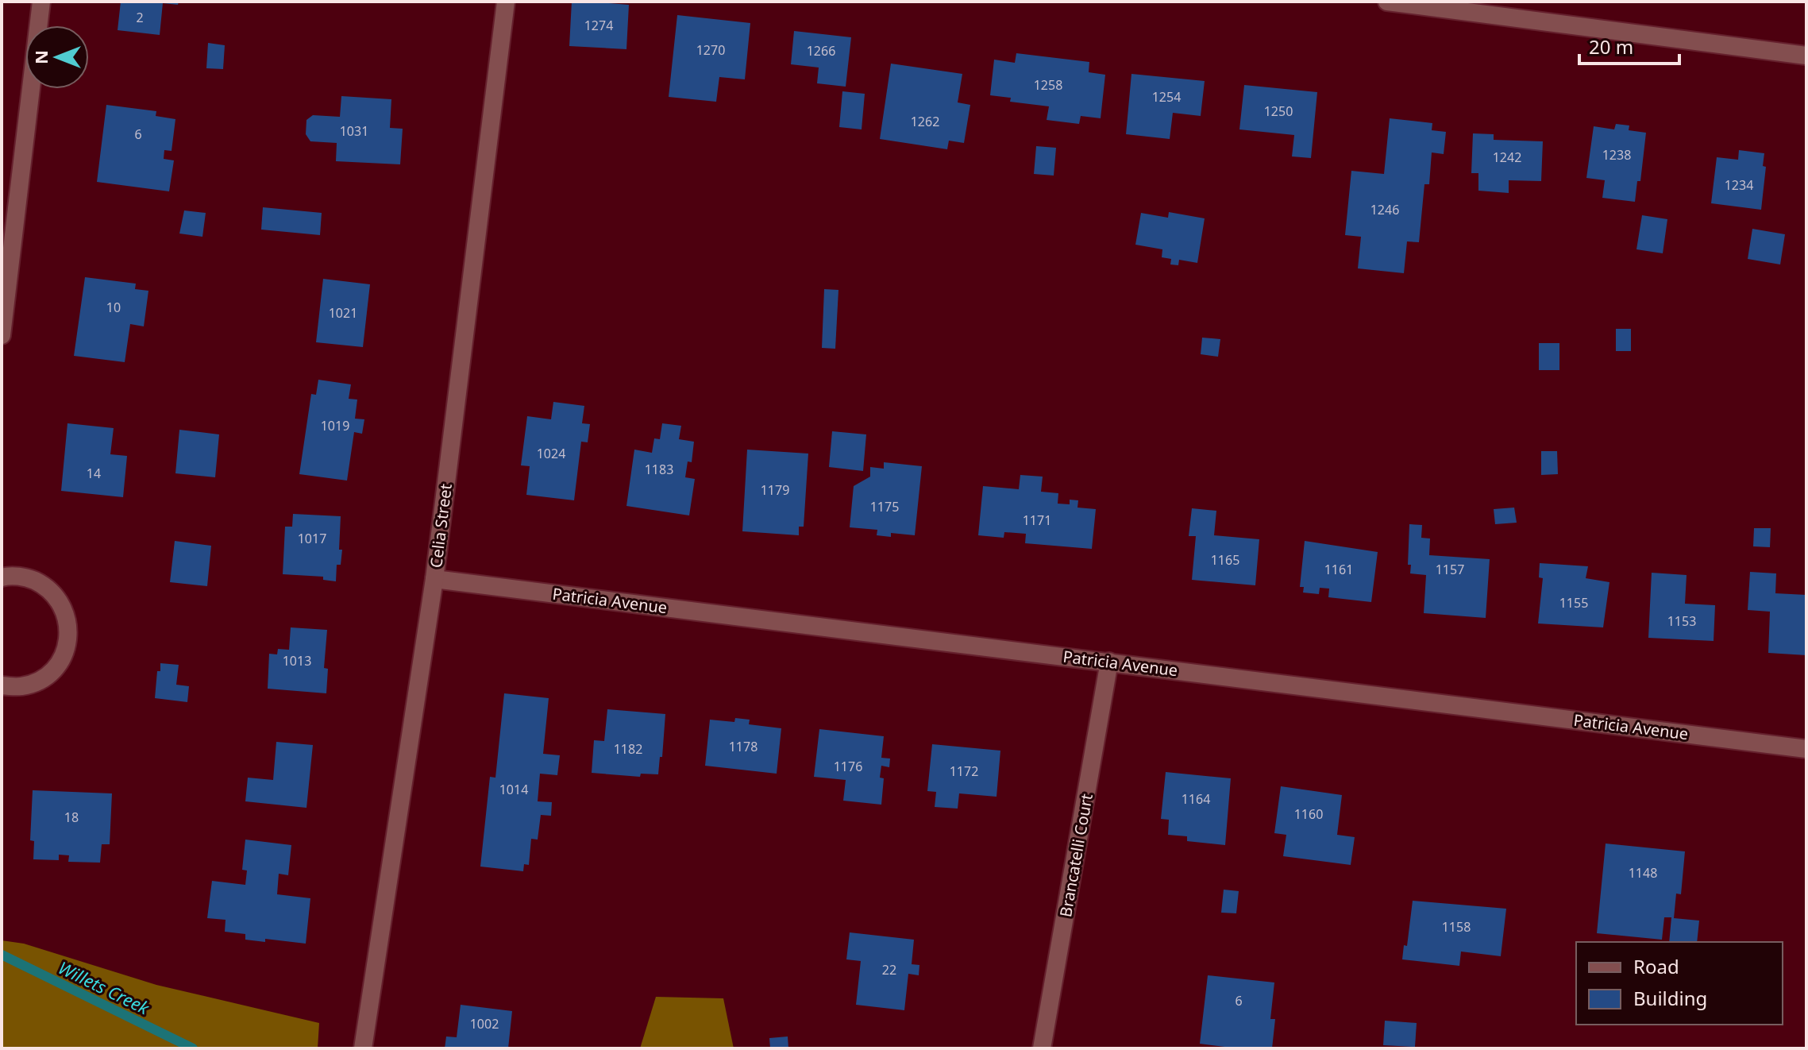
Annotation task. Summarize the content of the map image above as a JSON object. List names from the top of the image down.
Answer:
{
  "streets": {
    "street": ["Celia Street", "Patricia Avenue", "Brancatelli Court"]
  },
  "crossings": [
    ["Celia Street", "Patricia Avenue"],
    ["Patricia Avenue", "Brancatelli Court"]
  ],
  "water": ["Willets Creek"],
  "house_numbers": [
    "2",
    "1274",
    "1270",
    "1266",
    "1258",
    "1254",
    "1250",
    "1262",
    "1031",
    "6",
    "1238",
    "1242",
    "1234",
    "1246",
    "10",
    "1021",
    "1019",
    "1024",
    "1183",
    "14",
    "1179",
    "1175",
    "1171",
    "1017",
    "1165",
    "1161",
    "1157",
    "1155",
    "1153",
    "1013",
    "1178",
    "1182",
    "1176",
    "1172",
    "1014",
    "1164",
    "1160",
    "18",
    "1148",
    "1158",
    "22",
    "6",
    "1002"
  ],
  "legend": ["Road", "Building"],
  "scale_bar": "20 m",
  "north": "left"
}
